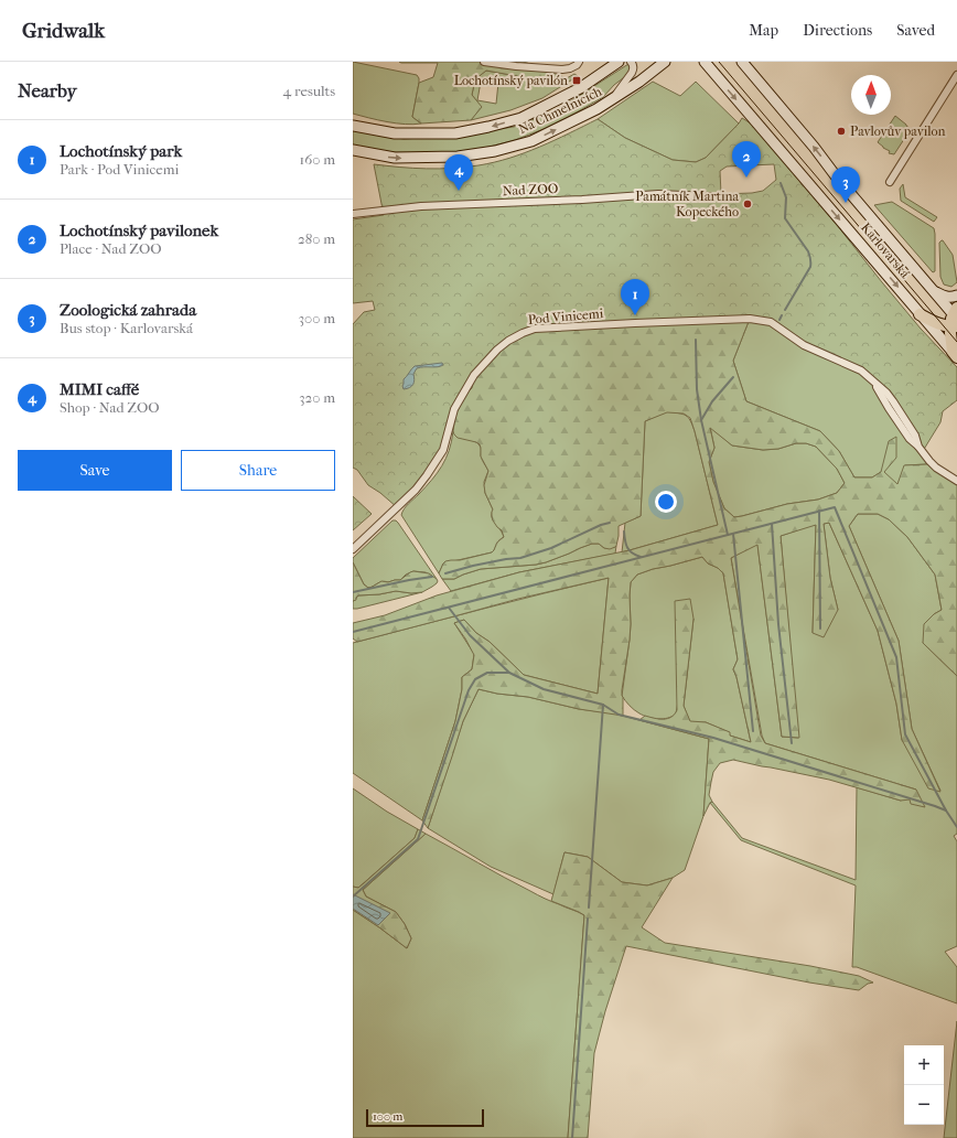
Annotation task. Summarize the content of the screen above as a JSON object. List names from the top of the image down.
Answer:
{
  "streets": {
    "main road": ["Na Chmelnicích", "Karlovarská"],
    "street": ["Nad ZOO", "Pod Vinicemi"]
  },
  "places": {
    "transit": ["Lochotínský pavilón"],
    "other": ["Pavlovův pavilon", "Památník Martina Kopeckého"]
  },
  "scale_bar": "100 m",
  "north": "top",
  "page": {
    "header": "Gridwalk",
    "nav": ["Map", "Directions", "Saved"],
    "heading": ["Nearby", "4 results"],
    "list": [
      {
        "mark": "1",
        "name": "Lochotínský park",
        "note": "Park · Pod Vinicemi",
        "value": "160 m"
      },
      {
        "mark": "2",
        "name": "Lochotínský pavilonek",
        "note": "Place · Nad ZOO",
        "value": "280 m"
      },
      {
        "mark": "3",
        "name": "Zoologická zahrada",
        "note": "Bus stop · Karlovarská",
        "value": "300 m"
      },
      {
        "mark": "4",
        "name": "MIMI caffé",
        "note": "Shop · Nad ZOO",
        "value": "320 m"
      }
    ],
    "pins": [
      "2",
      "4",
      "3",
      "1"
    ],
    "buttons": ["Save", "Share"],
    "map_buttons": ["+", "−"],
    "scale": "100 m"
  }
}
